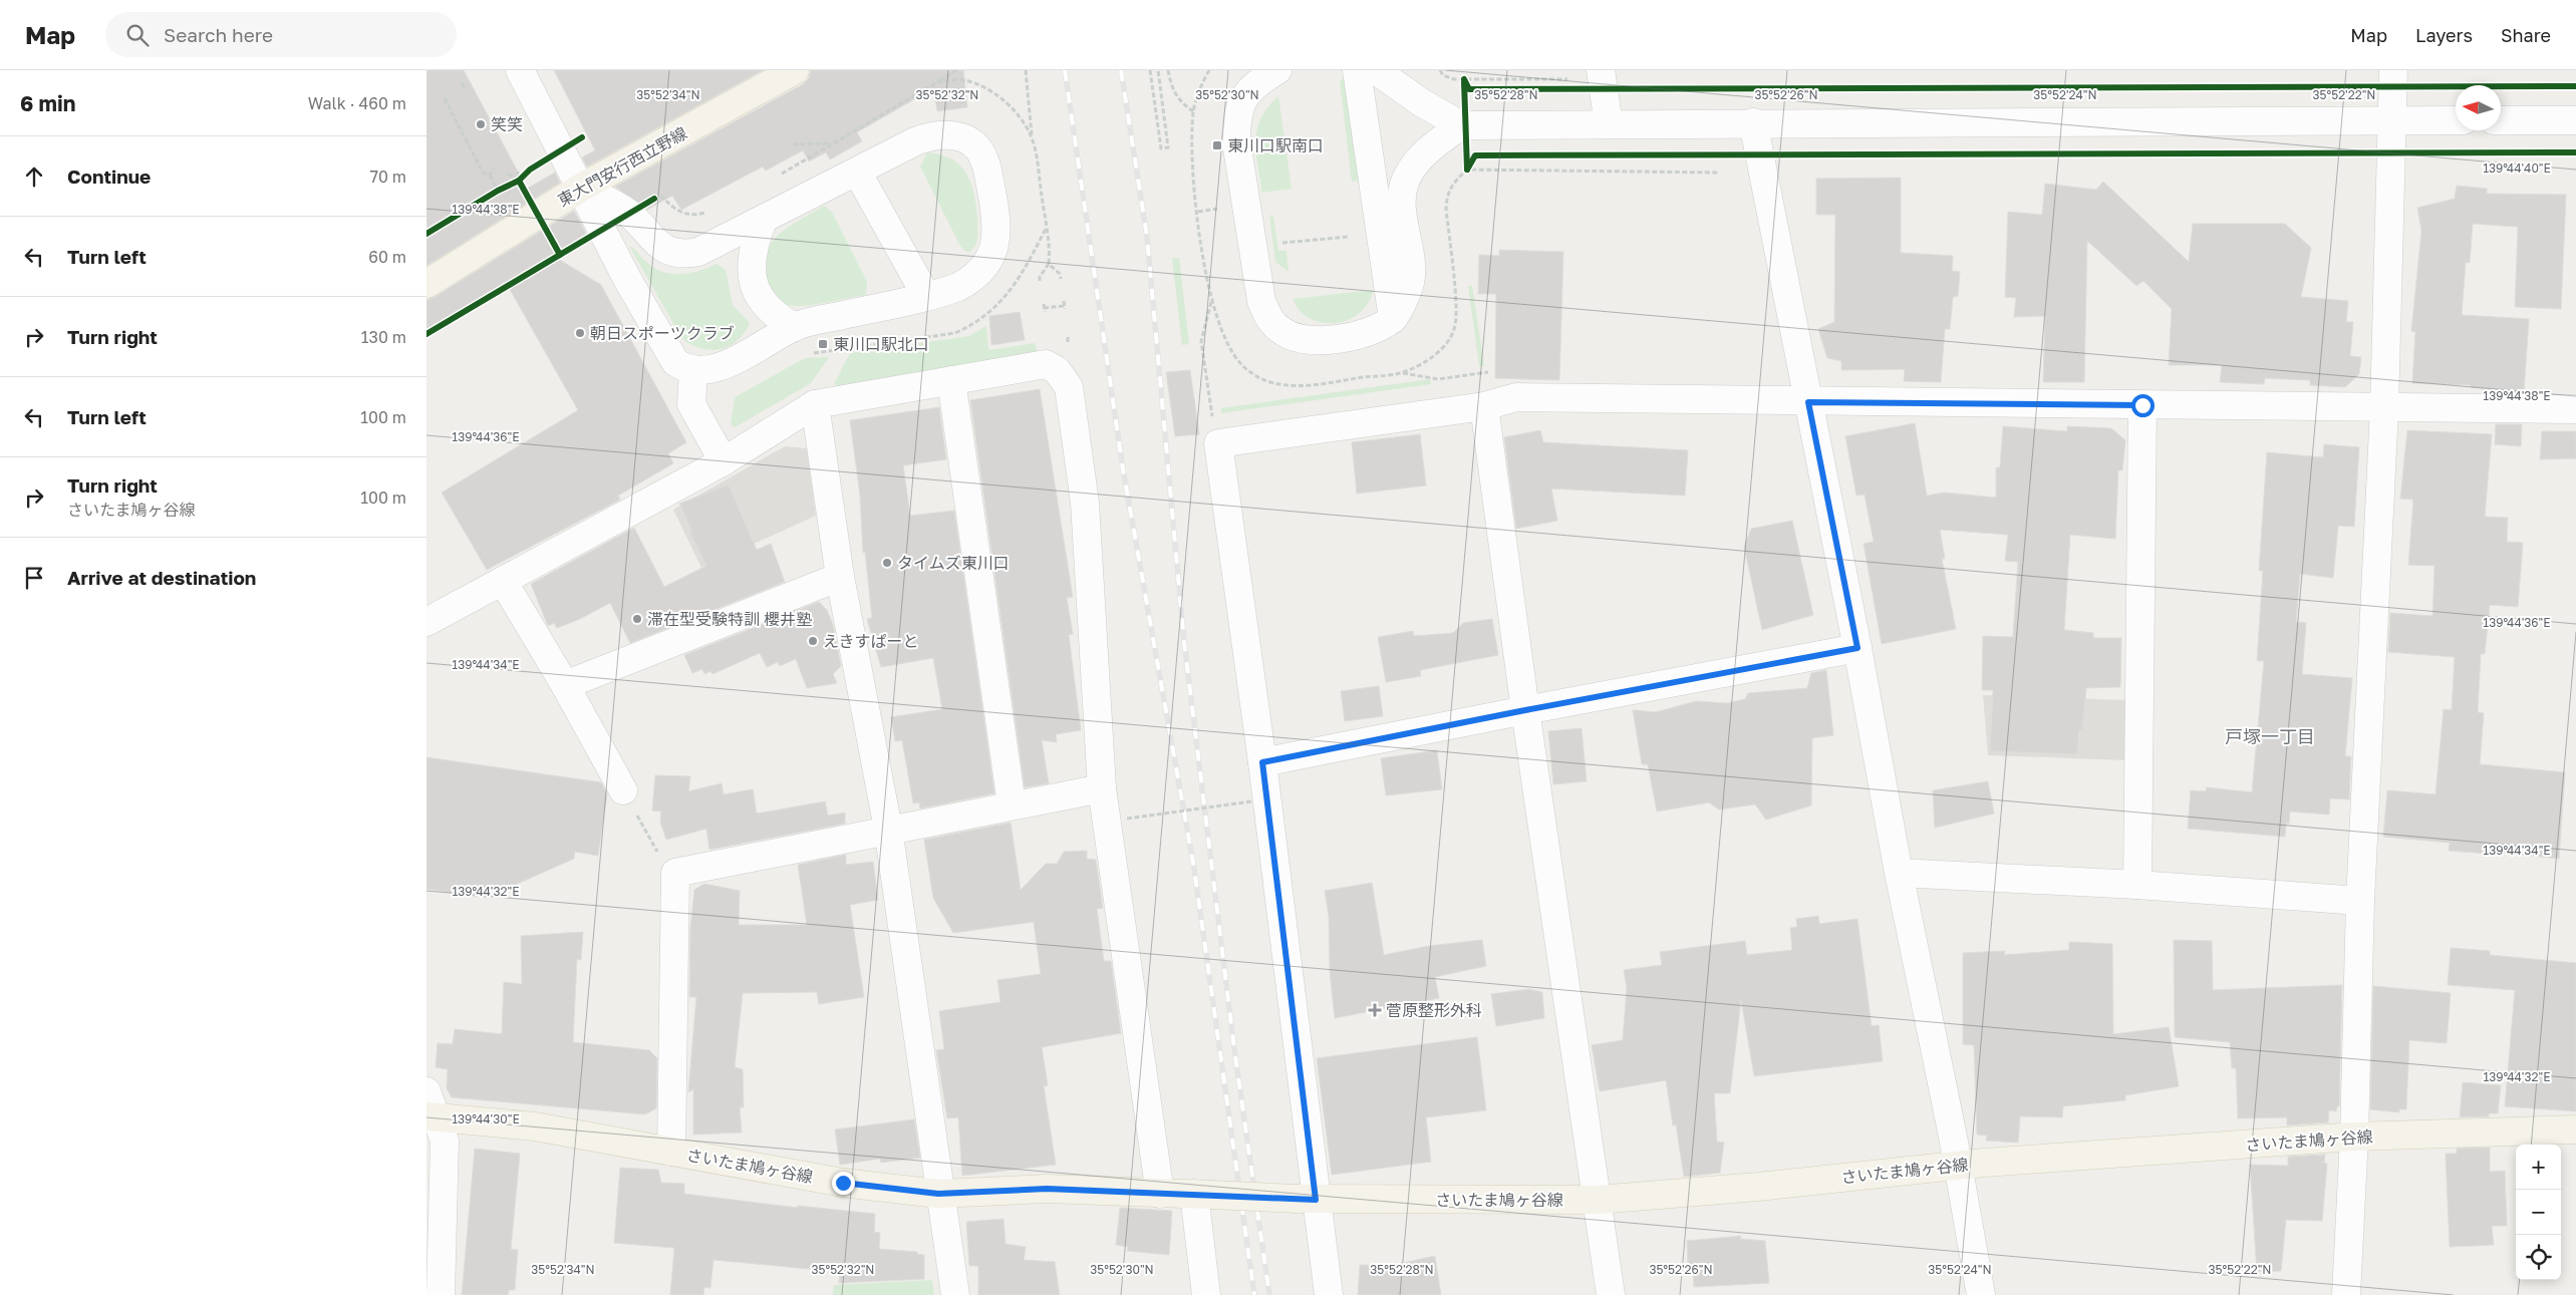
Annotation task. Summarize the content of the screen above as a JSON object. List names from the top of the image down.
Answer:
{
  "streets": {
    "main road": ["東大門安行西立野線", "さいたま鳩ヶ谷線"]
  },
  "districts": ["戸塚一丁目"],
  "places": {
    "other": [
      "笑笑",
      "朝日スポーツクラブ",
      "タイムズ東川口",
      "滞在型受験特訓 櫻井塾",
      "えきすぱーと"
    ],
    "transit": ["東川口駅南口", "東川口駅北口"],
    "health": ["菅原整形外科"]
  },
  "north": "left",
  "page": {
    "header": "Map",
    "search": "Search here",
    "nav": ["Map", "Layers", "Share"],
    "heading": ["6 min", "Walk · 460 m"],
    "list": [
      ["Continue", "70 m"],
      ["Turn left", "60 m"],
      ["Turn right", "130 m"],
      ["Turn left", "100 m"],
      ["Turn right", "さいたま鳩ヶ谷線", "100 m"],
      "Arrive at destination"
    ],
    "map_buttons": ["+", "−"]
  },
  "coordinates": [
    "35°52'34\"N",
    "35°52'32\"N",
    "35°52'30\"N",
    "35°52'26\"N",
    "35°52'28\"N",
    "35°52'24\"N",
    "35°52'22\"N",
    "139°44'40\"E",
    "139°44'38\"E",
    "139°44'36\"E",
    "139°44'34\"E",
    "139°44'32\"E",
    "139°44'30\"E"
  ]
}
